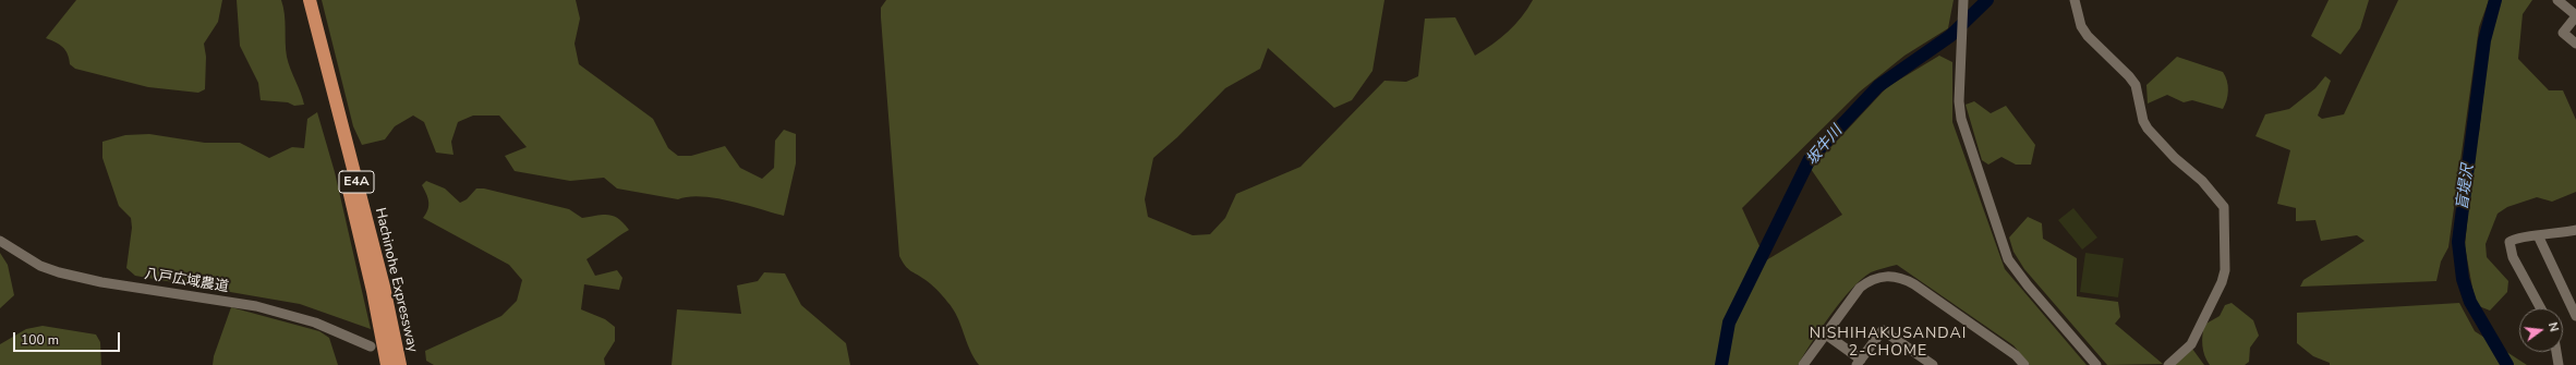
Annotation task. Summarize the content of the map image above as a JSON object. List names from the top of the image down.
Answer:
{
  "streets": {
    "highway": ["E4A", "Hachinohe Expressway"],
    "street": ["八戸広域農道"]
  },
  "districts": ["NISHIHAKUSANDAI 2-CHOME"],
  "water": ["坂牛川", "盲堤沢"],
  "scale_bar": "100 m",
  "north": "right"
}
